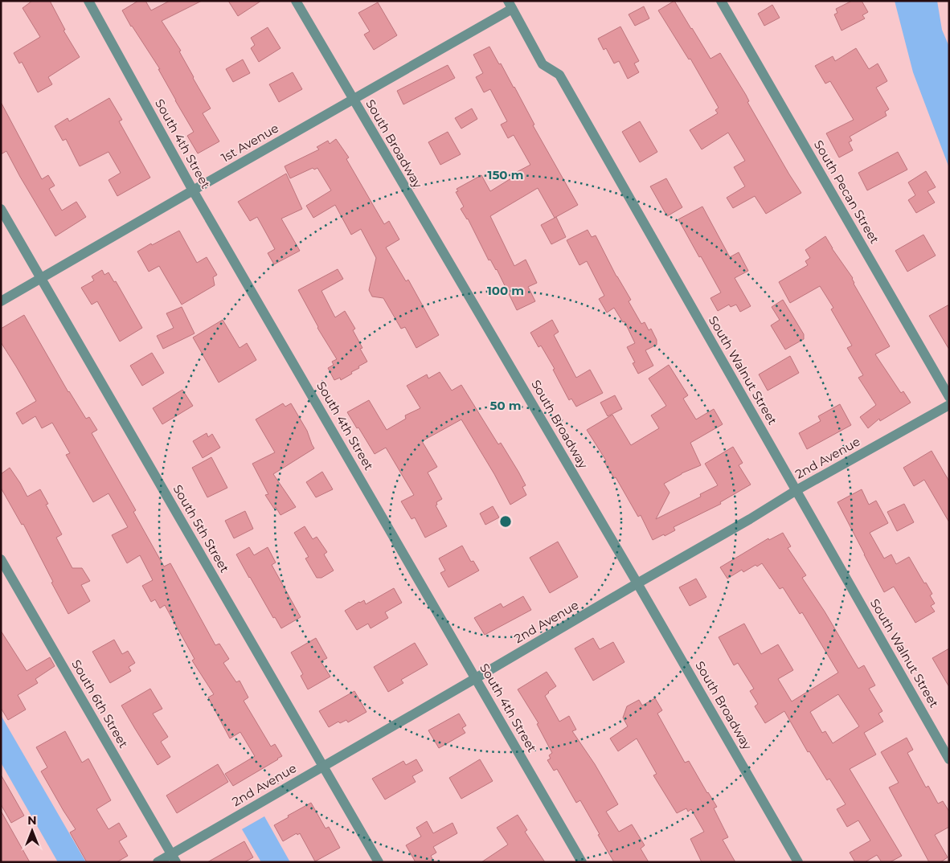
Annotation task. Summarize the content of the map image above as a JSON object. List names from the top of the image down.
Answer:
{
  "streets": {
    "street": [
      "1st Avenue",
      "South 4th Street",
      "South Broadway",
      "South Pecan Street",
      "South Walnut Street",
      "2nd Avenue",
      "South 5th Street",
      "South 6th Street"
    ]
  },
  "crossings": [
    ["1st Avenue", "South 4th Street"],
    ["1st Avenue", "South Broadway"],
    ["1st Avenue", "South Walnut Street"],
    ["1st Avenue", "South 5th Street"],
    ["South 4th Street", "2nd Avenue"],
    ["South Broadway", "2nd Avenue"],
    ["South Walnut Street", "2nd Avenue"],
    ["2nd Avenue", "South 5th Street"],
    ["2nd Avenue", "South 6th Street"]
  ],
  "north": "top",
  "rings": ["150 m", "100 m", "50 m"]
}
